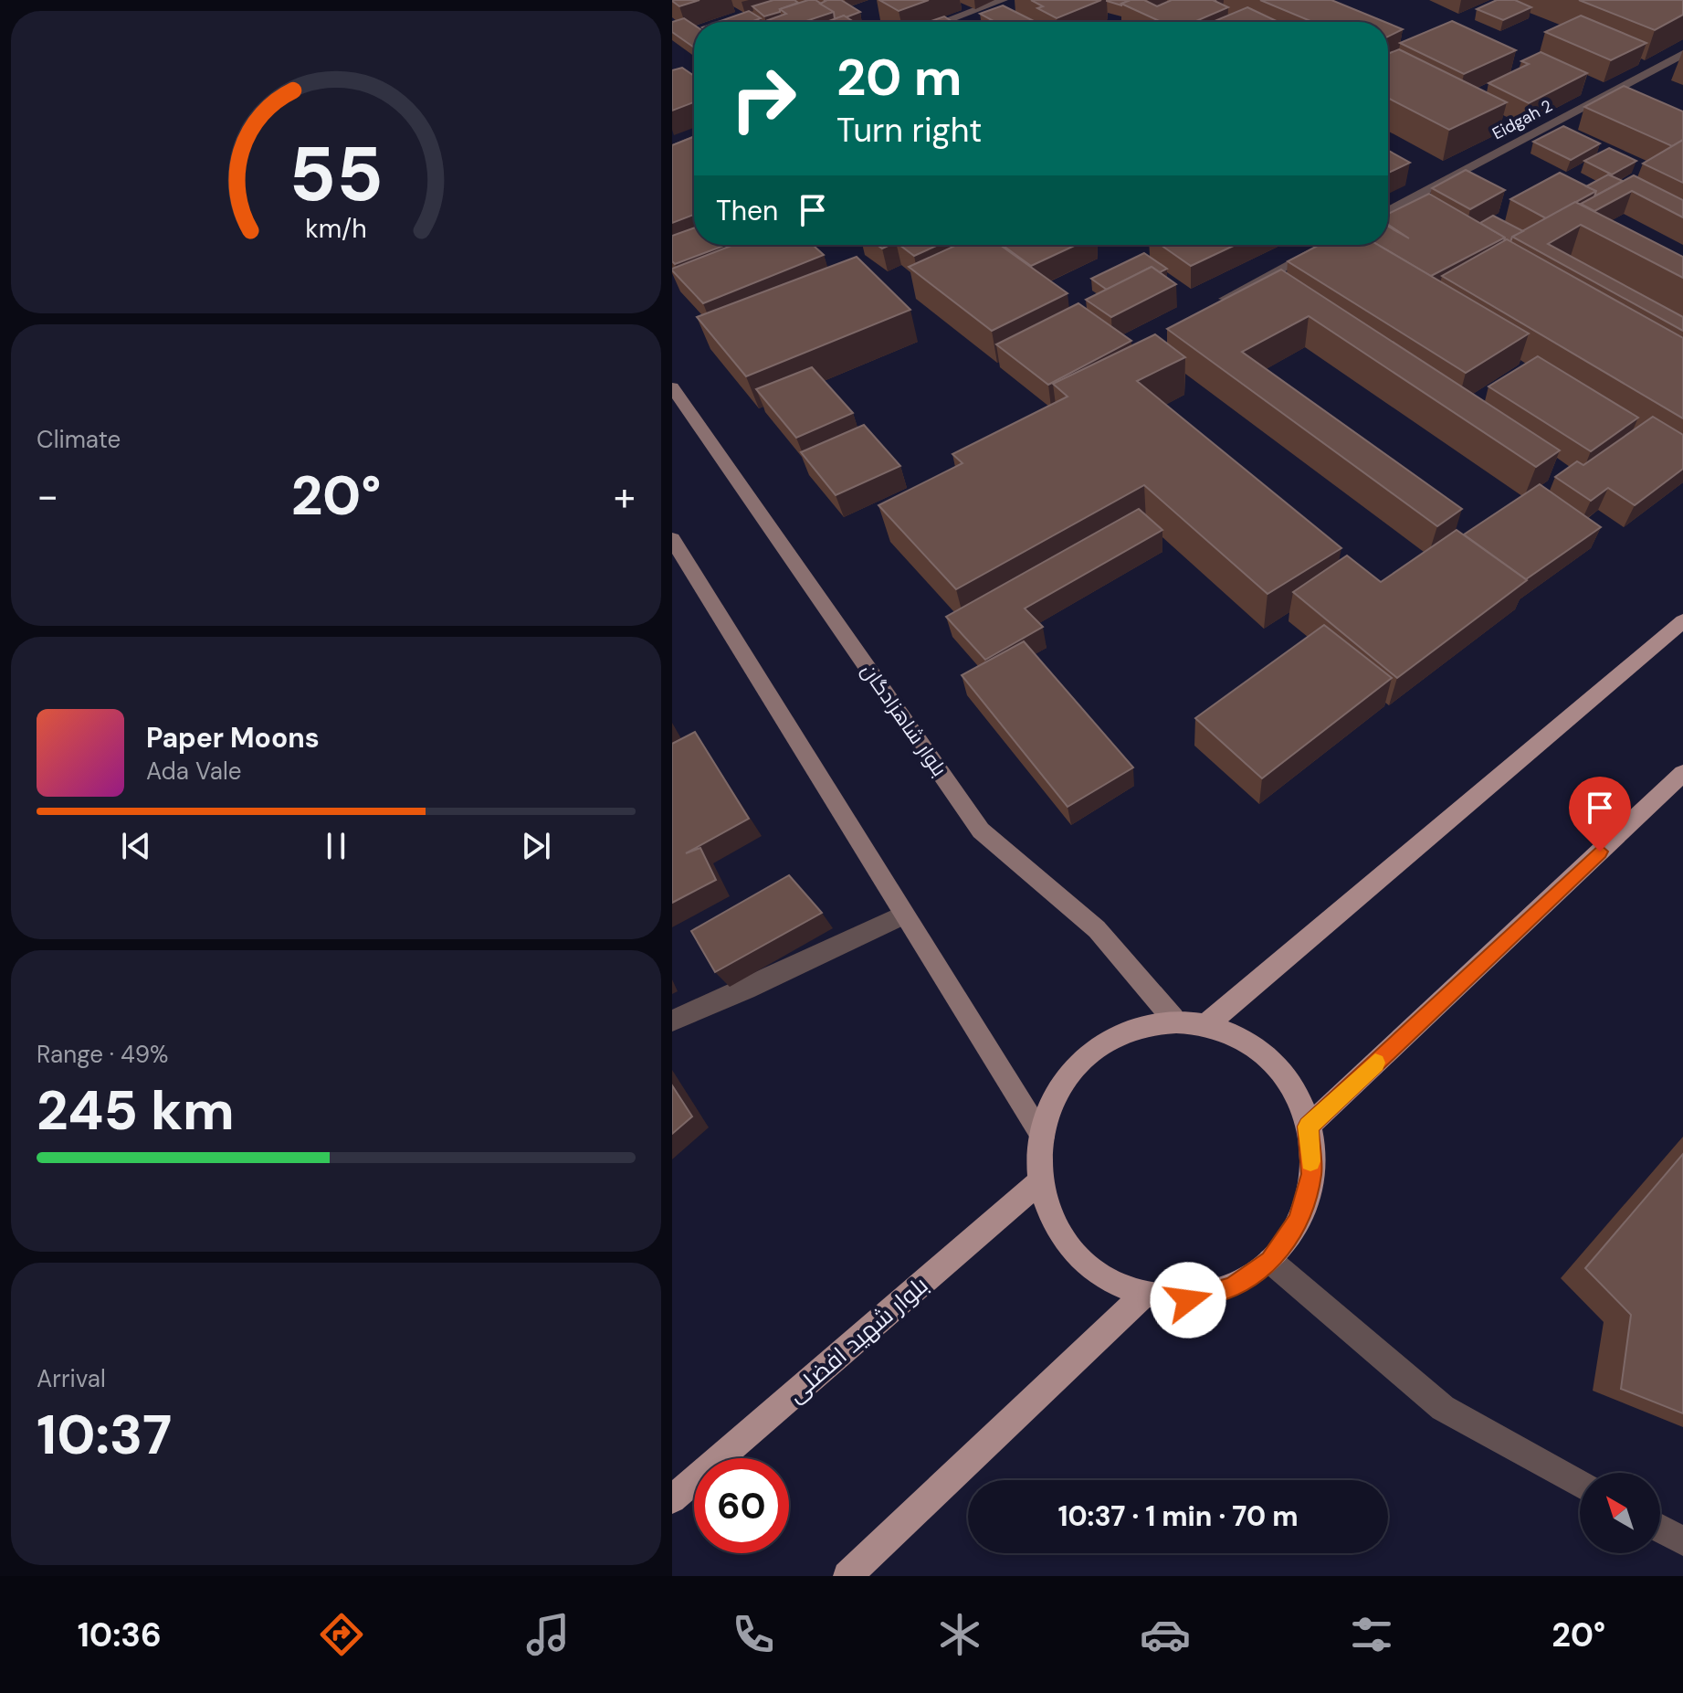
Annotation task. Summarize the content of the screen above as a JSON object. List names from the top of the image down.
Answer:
{
  "streets": {
    "main road": ["بلوار شاهزادگان", "بلوار شهید افضلی"],
    "street": ["Eidgah 2"]
  },
  "north": "top left",
  "page": {
    "turn": ["20 m", "Turn right"],
    "then": "Then",
    "tile": [
      "Climate",
      ["Range · 49%", "245 km"],
      ["Arrival", "10:37"]
    ],
    "heat": ["−", "20°", "+"],
    "song": ["Paper Moons", "Ada Vale"],
    "limit": "60",
    "trip": "10:37 · 1 min · 70 m",
    "tabs": ["10:36", "20°"],
    "gauge": ["55", "km/h"]
  }
}
